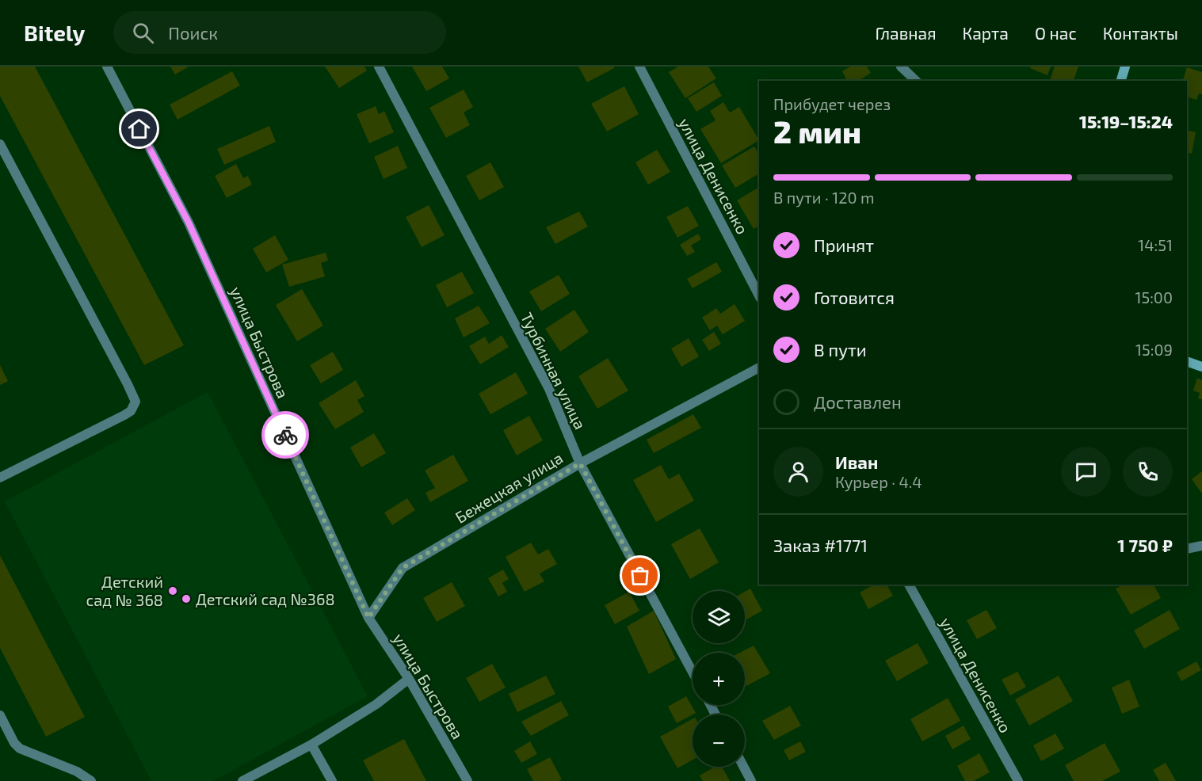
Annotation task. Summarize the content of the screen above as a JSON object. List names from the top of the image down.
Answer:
{
  "streets": {
    "street": [
      "улица Денисенко",
      "улица Быстрова",
      "Турбинная улица",
      "Бежецкая улица"
    ]
  },
  "crossings": [
    ["улица Быстрова", "Бежецкая улица"],
    ["Турбинная улица", "Бежецкая улица"]
  ],
  "places": ["Детский сад № 368", "Детский сад №368"],
  "page": {
    "header": "Bitely",
    "search": "Поиск",
    "nav": [
      "Главная",
      "Карта",
      "О нас",
      "Контакты"
    ],
    "heading": ["2 мин", "Прибудет через", "15:19–15:24"],
    "panel": [
      "Иван",
      "Курьер · 4.4",
      "Заказ #1771",
      "1 750 ₽"
    ],
    "bar": "В пути · 120 m",
    "list": [
      ["Принят", "14:51"],
      ["Готовится", "15:00"],
      ["В пути", "15:09"],
      "Доставлен"
    ],
    "map_buttons": ["+", "−"]
  }
}
